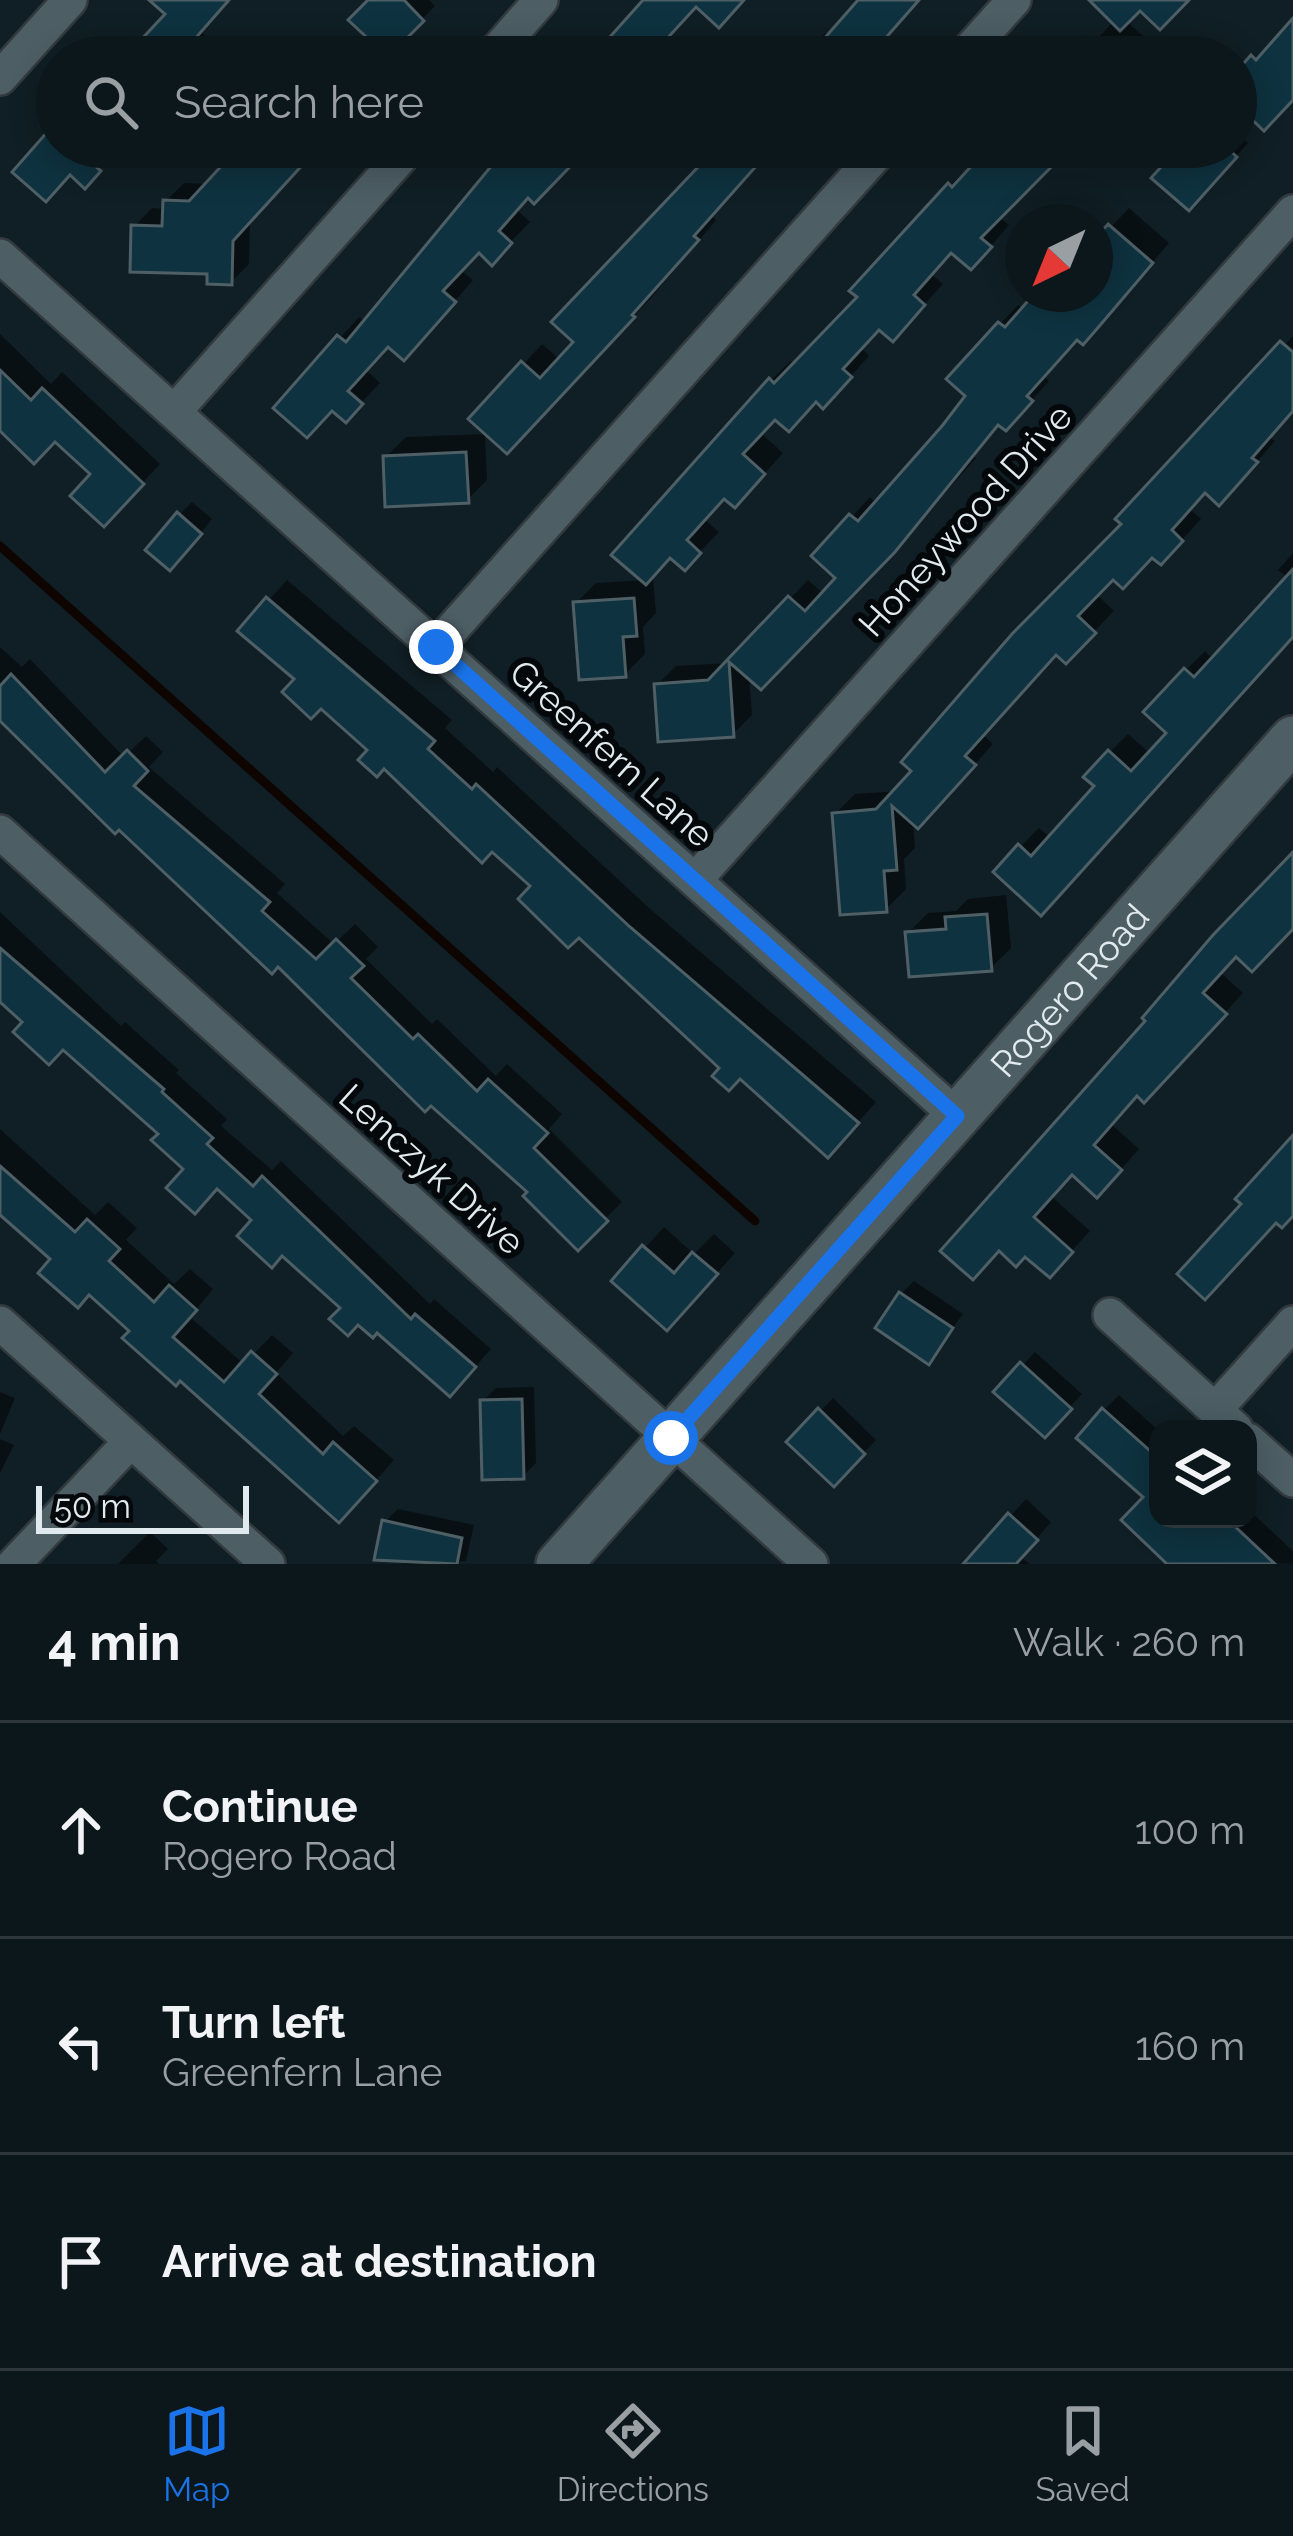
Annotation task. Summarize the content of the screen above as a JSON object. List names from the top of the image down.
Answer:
{
  "streets": {
    "street": [
      "Honeywood Drive",
      "Greenfern Lane",
      "Rogero Road",
      "Lenczyk Drive"
    ]
  },
  "crossings": [
    ["Honeywood Drive", "Greenfern Lane"],
    ["Greenfern Lane", "Rogero Road"],
    ["Rogero Road", "Lenczyk Drive"]
  ],
  "scale_bar": "50 m",
  "north": "bottom left",
  "page": {
    "search": "Search here",
    "scale": "50 m",
    "heading": ["4 min", "Walk · 260 m"],
    "list": [
      ["Continue", "Rogero Road", "100 m"],
      ["Turn left", "Greenfern Lane", "160 m"],
      "Arrive at destination"
    ],
    "nav": ["Map", "Directions", "Saved"]
  }
}
